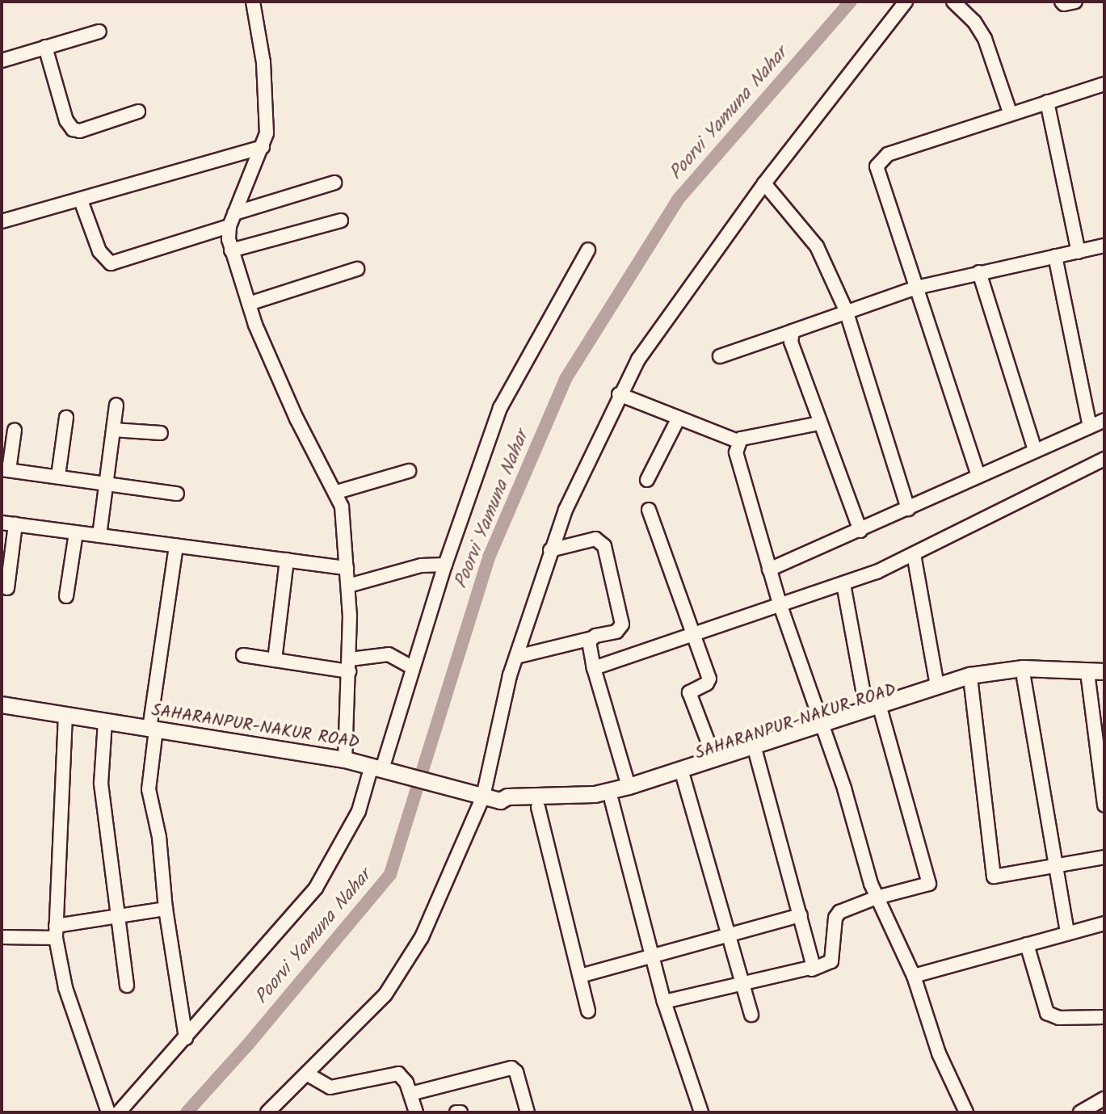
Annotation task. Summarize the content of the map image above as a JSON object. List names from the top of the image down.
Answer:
{
  "streets": {
    "main road": ["SAHARANPUR-NAKUR ROAD"]
  },
  "water": ["Poorvi Yamuna Nahar"]
}
